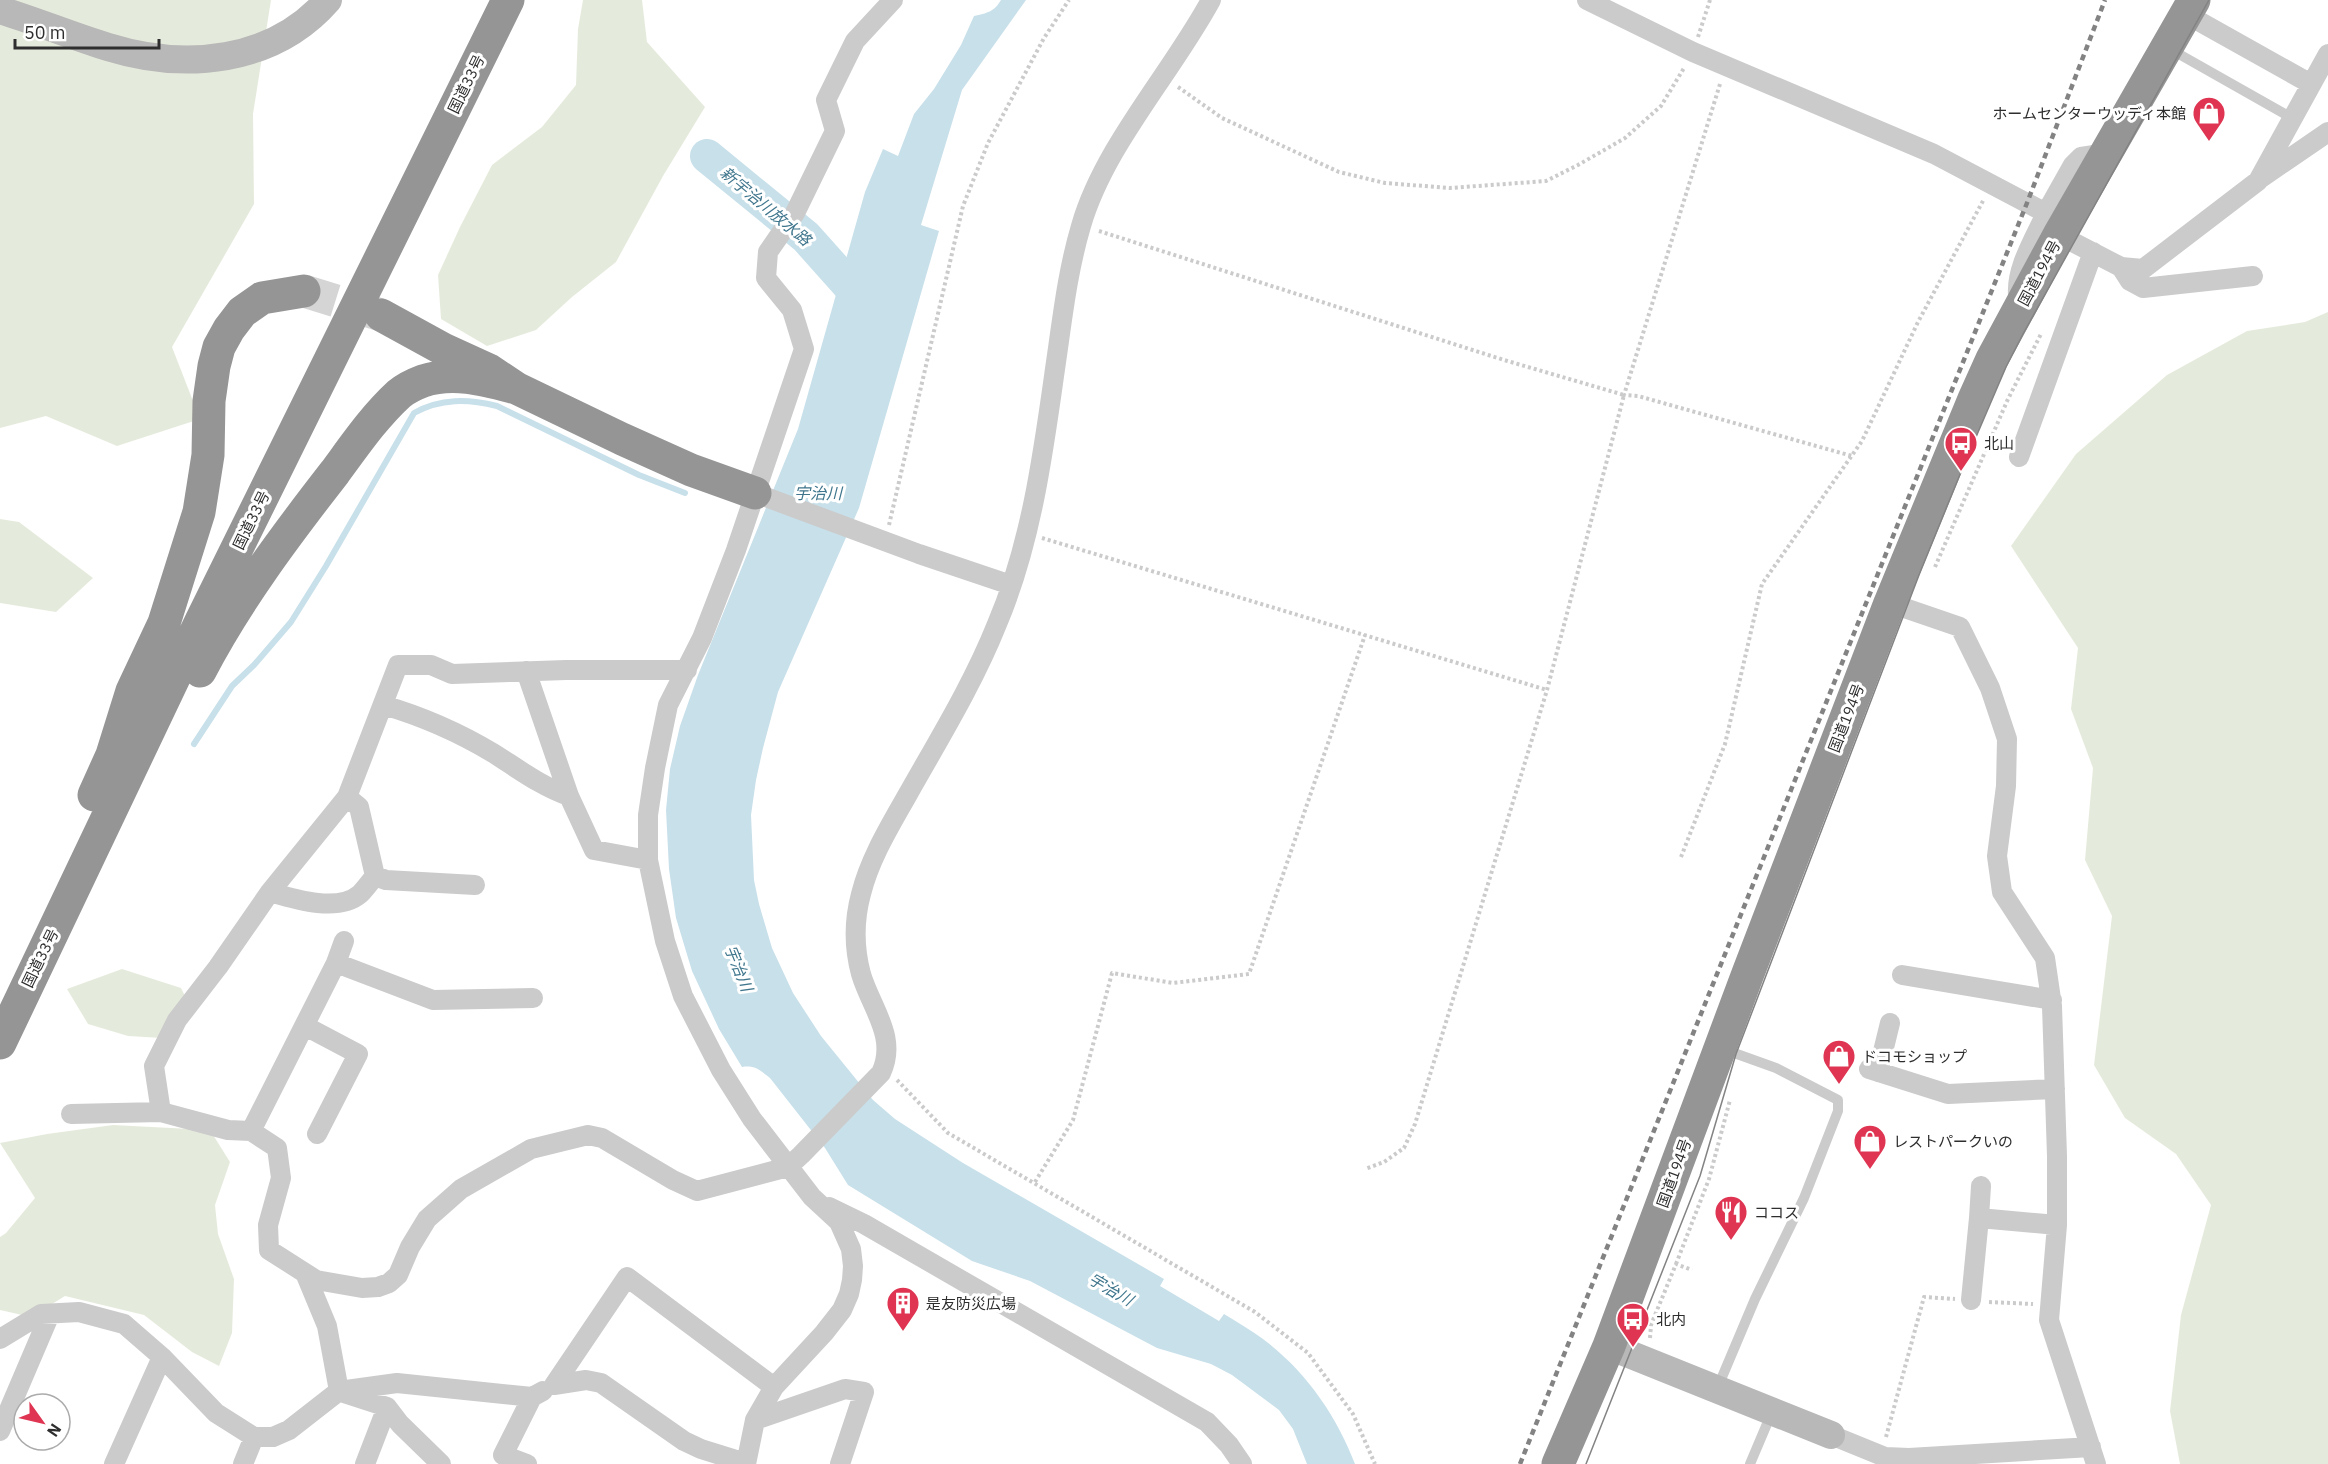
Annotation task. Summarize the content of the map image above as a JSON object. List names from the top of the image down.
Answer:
{
  "streets": {
    "highway": ["国道33号", "国道194号"]
  },
  "water": ["新宇治川放水路", "宇治川"],
  "places": {
    "shop": ["ホームセンターウッディ本館", "ドコモショップ", "レストパークいの"],
    "bus stop": ["北山", "北内"],
    "restaurant": ["ココス"],
    "building": ["是友防災広場"]
  },
  "scale_bar": "50 m",
  "north": "bottom right"
}
